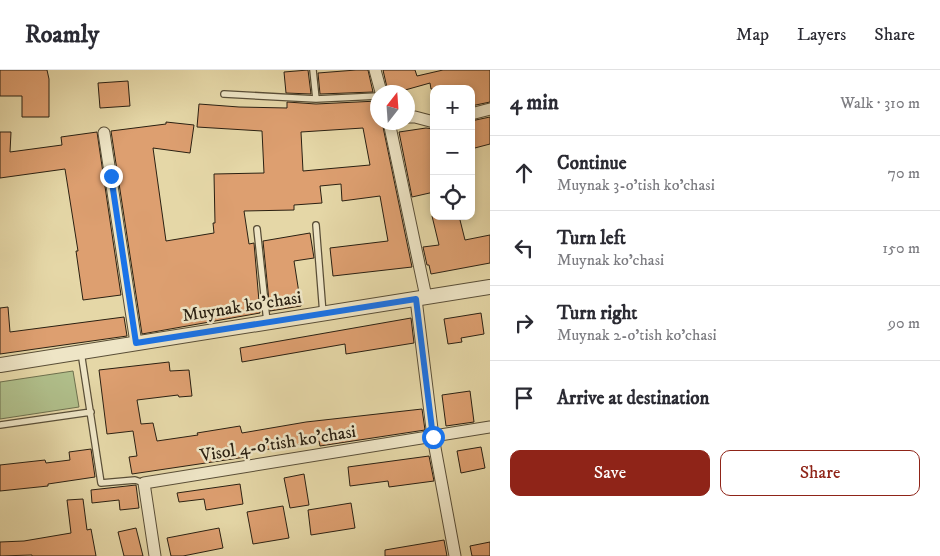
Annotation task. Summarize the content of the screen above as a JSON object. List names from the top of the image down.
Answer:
{
  "streets": {
    "street": ["Muynak ko'chasi", "Visol 4-o'tish ko'chasi"]
  },
  "north": "top",
  "page": {
    "header": "Roamly",
    "nav": ["Map", "Layers", "Share"],
    "heading": ["4 min", "Walk · 310 m"],
    "map_buttons": ["+", "−"],
    "list": [
      ["Continue", "Muynak 3-o'tish ko'chasi", "70 m"],
      ["Turn left", "Muynak ko'chasi", "150 m"],
      ["Turn right", "Muynak 2-o'tish ko'chasi", "90 m"],
      "Arrive at destination"
    ],
    "buttons": ["Save", "Share"]
  }
}
